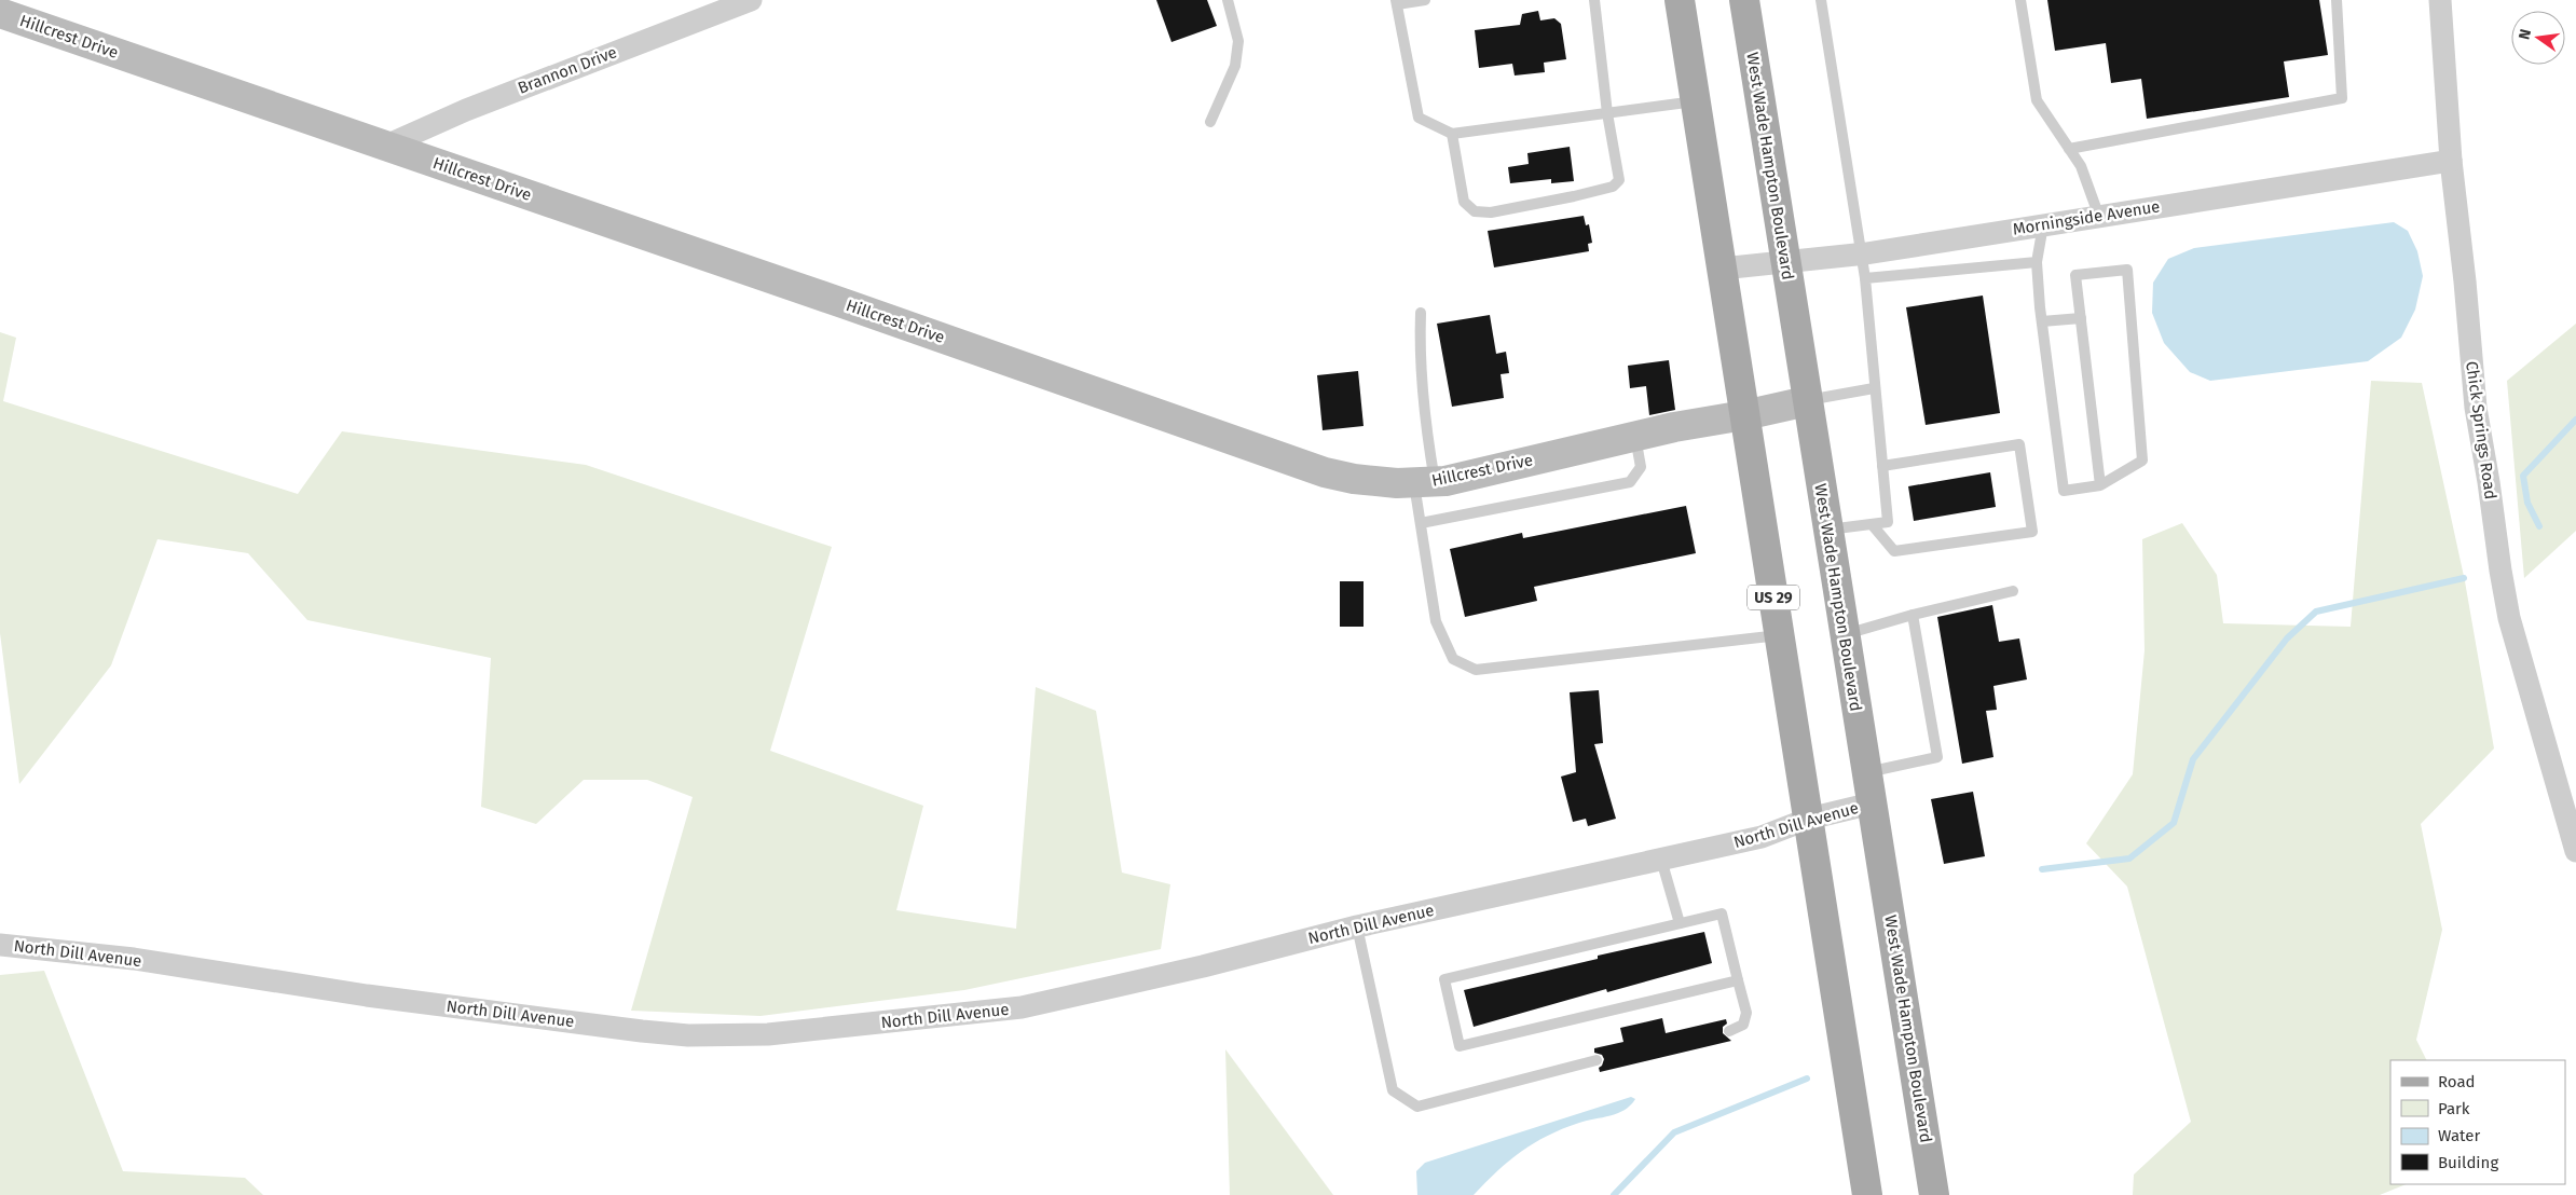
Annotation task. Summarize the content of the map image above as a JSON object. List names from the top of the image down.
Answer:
{
  "streets": {
    "main road": ["West Wade Hampton Boulevard", "US 29"],
    "street": [
      "Hillcrest Drive",
      "Brannon Drive",
      "Morningside Avenue",
      "Chick Springs Road",
      "North Dill Avenue"
    ]
  },
  "crossings": [
    ["Hillcrest Drive", "Brannon Drive"],
    ["Hillcrest Drive", "West Wade Hampton Boulevard"],
    ["Hillcrest Drive", "US 29"],
    ["West Wade Hampton Boulevard", "Morningside Avenue"],
    ["West Wade Hampton Boulevard", "North Dill Avenue"],
    ["Morningside Avenue", "Chick Springs Road"],
    ["Morningside Avenue", "US 29"],
    ["US 29", "North Dill Avenue"]
  ],
  "legend": [
    "Road",
    "Park",
    "Water",
    "Building"
  ],
  "north": "left"
}
